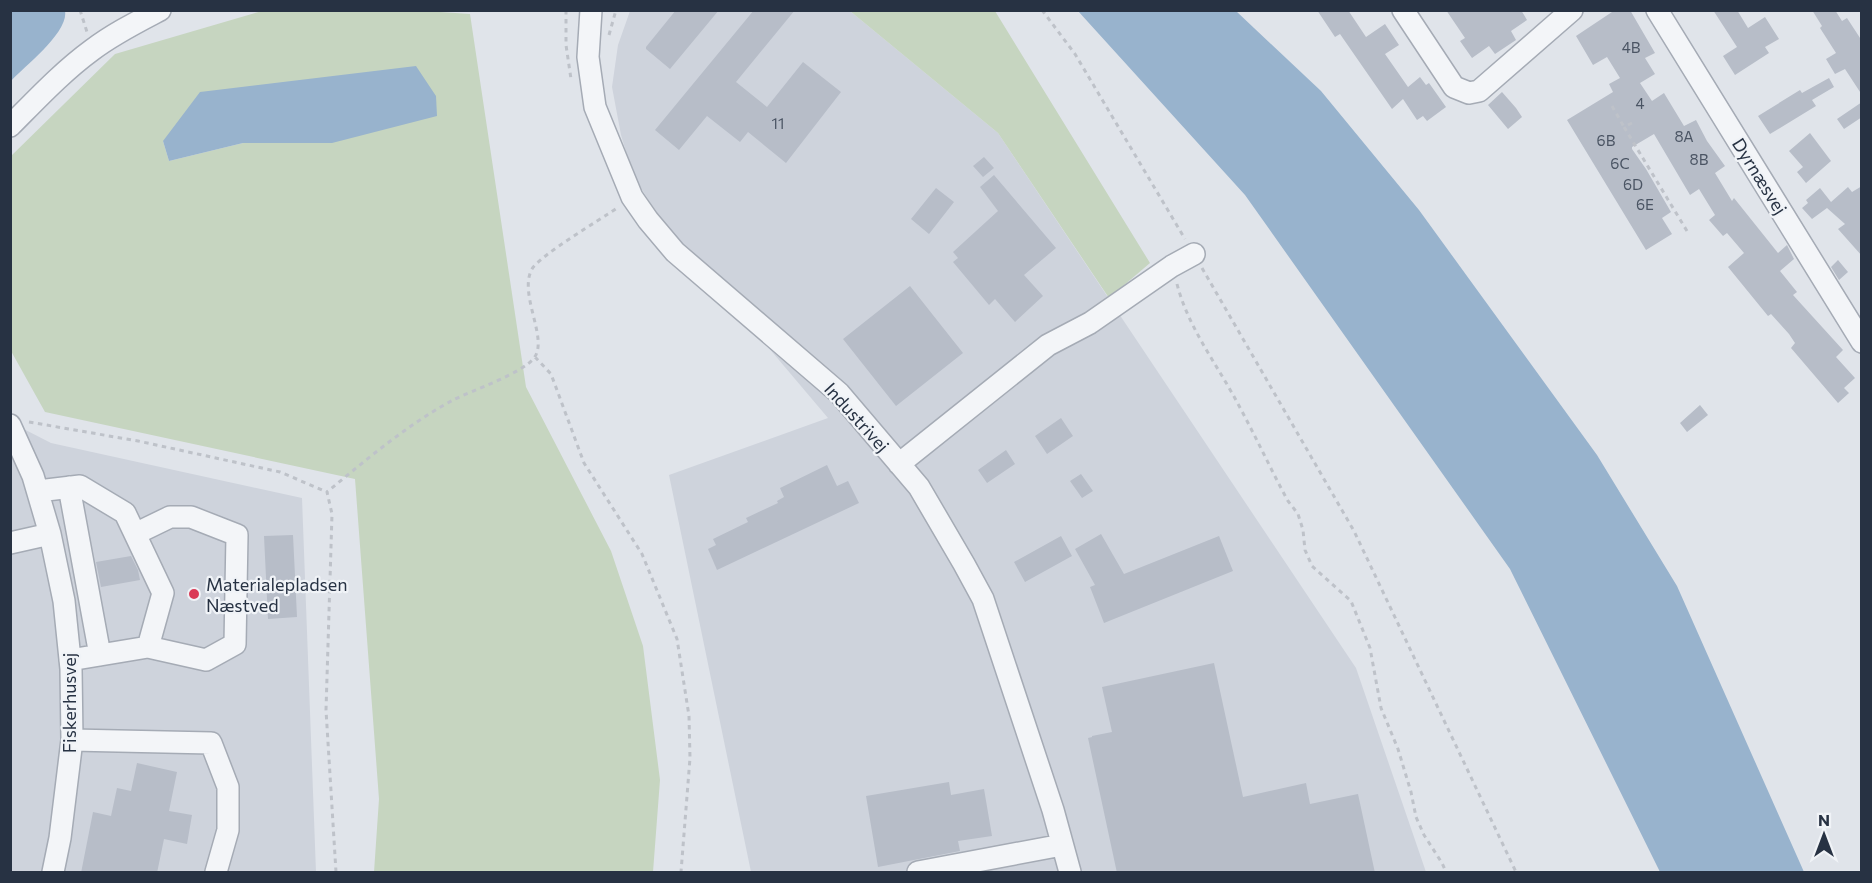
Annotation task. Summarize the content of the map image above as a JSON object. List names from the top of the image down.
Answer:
{
  "streets": {
    "street": ["Dyrnæsvej", "Industrivej", "Fiskerhusvej"]
  },
  "places": ["Materialepladsen Næstved"],
  "house_numbers": [
    "4B",
    "4",
    "11",
    "8A",
    "6B",
    "8B",
    "6C",
    "6D",
    "6E"
  ],
  "north": "top"
}
